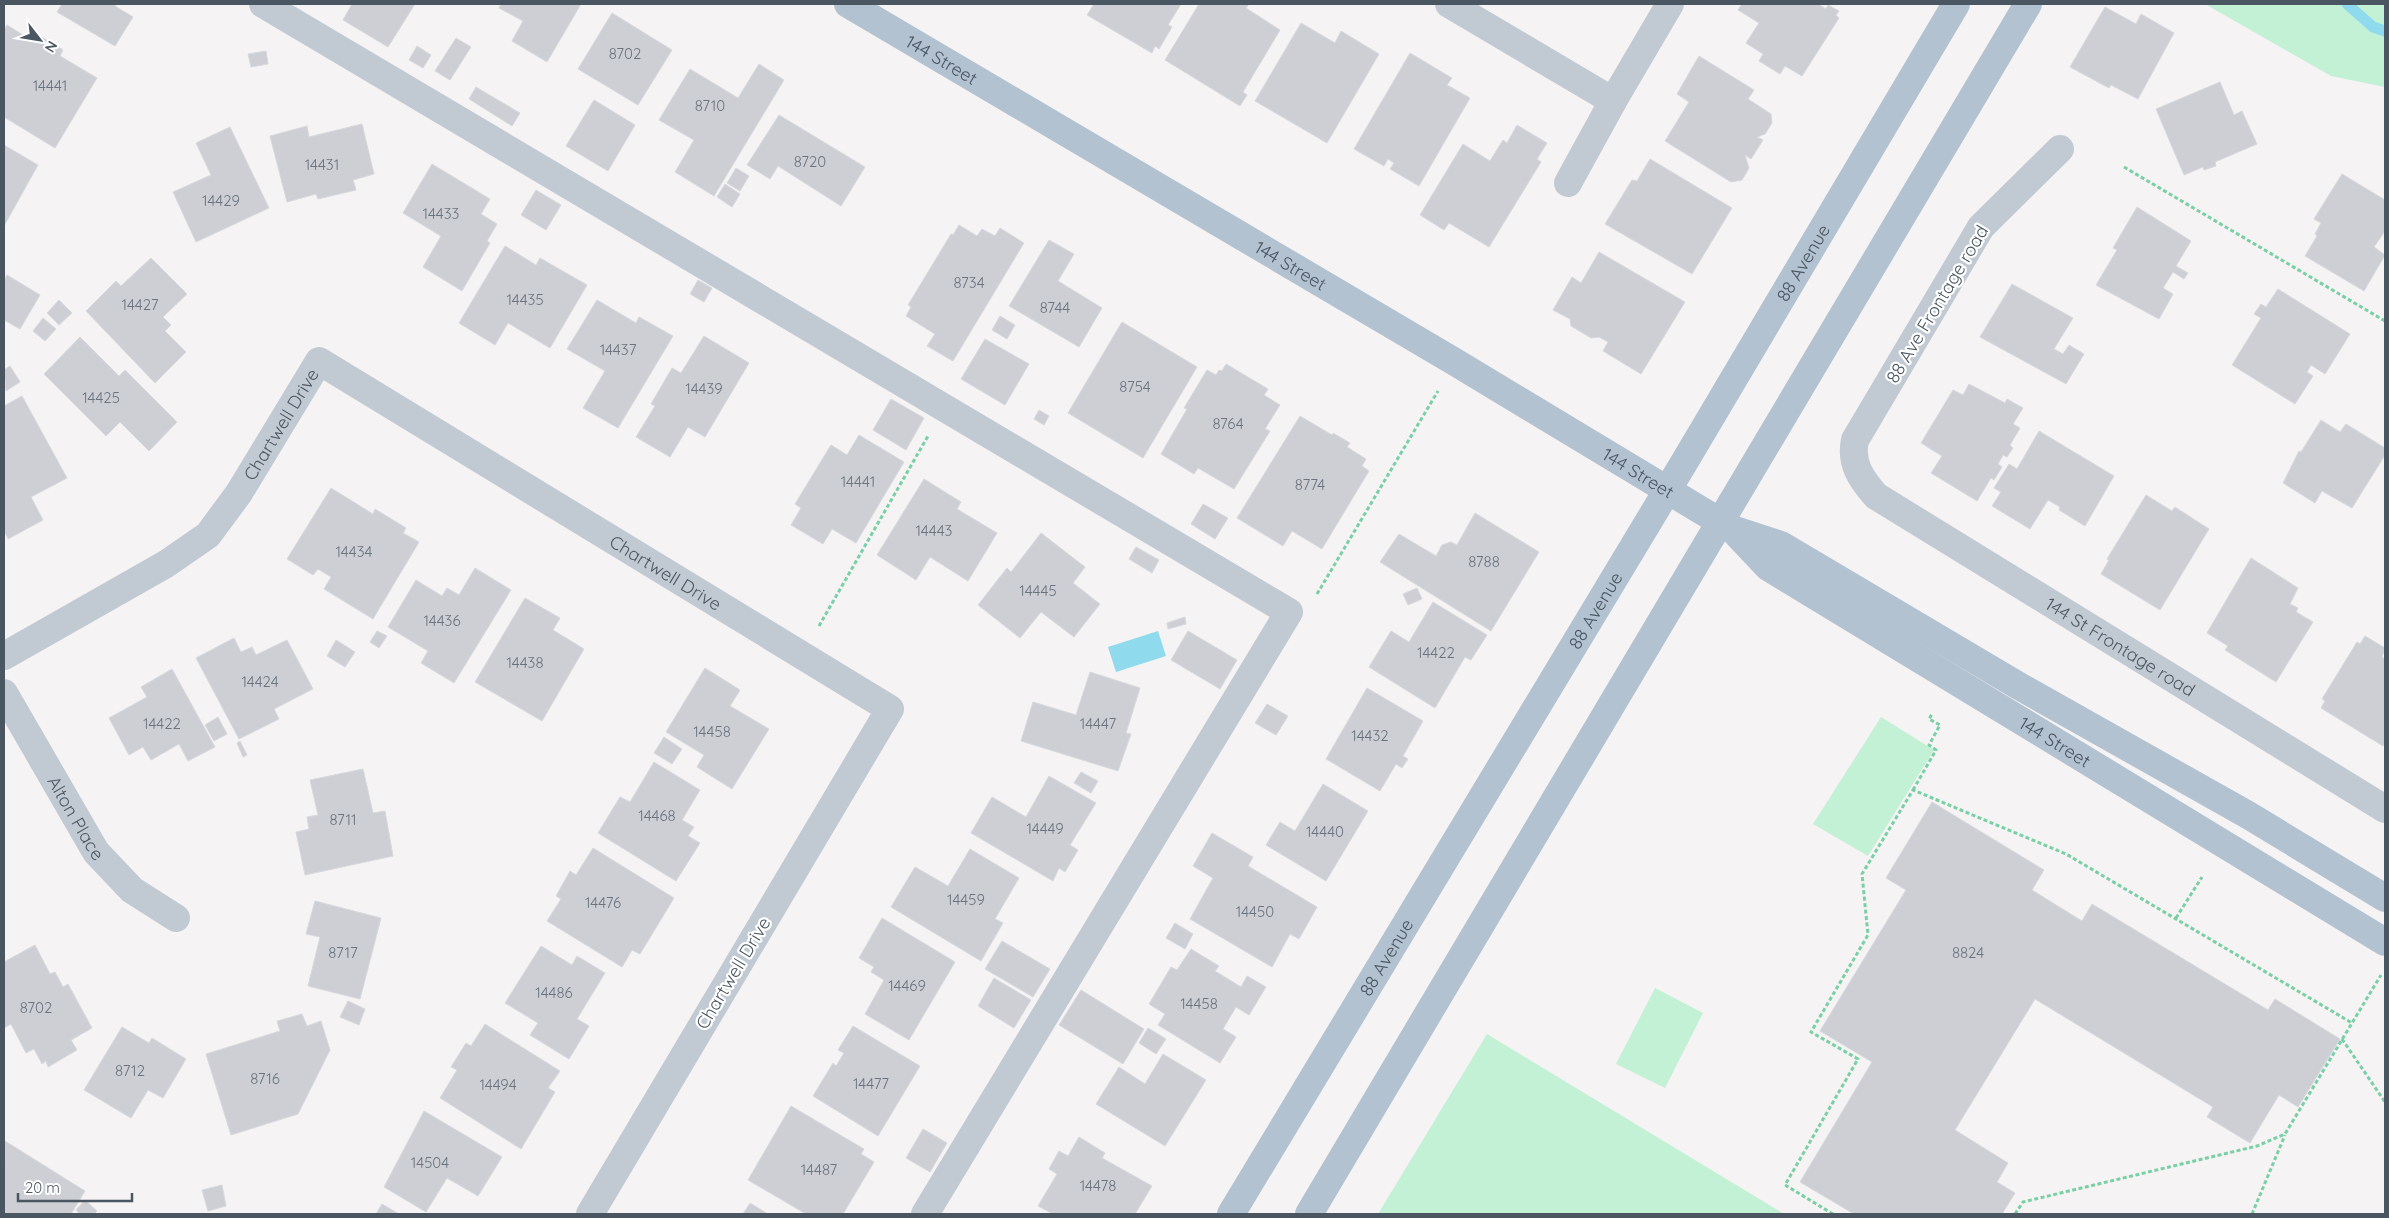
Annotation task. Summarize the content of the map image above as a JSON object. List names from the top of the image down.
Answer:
{
  "streets": {
    "main road": ["144 Street", "88 Avenue"],
    "street": [
      "88 Ave Frontage road",
      "Chartwell Drive",
      "144 St Frontage road",
      "Alton Place"
    ]
  },
  "crossings": [
    ["144 Street", "88 Avenue"],
    ["88 Ave Frontage road", "144 St Frontage road"]
  ],
  "house_numbers": [
    "8702",
    "14441",
    "8710",
    "8720",
    "14431",
    "14429",
    "14433",
    "8734",
    "14435",
    "14427",
    "8744",
    "14437",
    "8754",
    "14439",
    "14425",
    "8764",
    "14441",
    "8774",
    "14443",
    "14434",
    "8788",
    "14445",
    "14436",
    "14422",
    "14438",
    "14424",
    "14422",
    "14447",
    "14458",
    "14432",
    "14468",
    "8711",
    "14449",
    "14440",
    "14459",
    "14476",
    "14450",
    "8717",
    "8824",
    "14469",
    "14486",
    "14458",
    "8702",
    "8712",
    "8716",
    "14477",
    "14494",
    "14504",
    "14487",
    "14478"
  ],
  "scale_bar": "20 m",
  "north": "bottom right"
}
